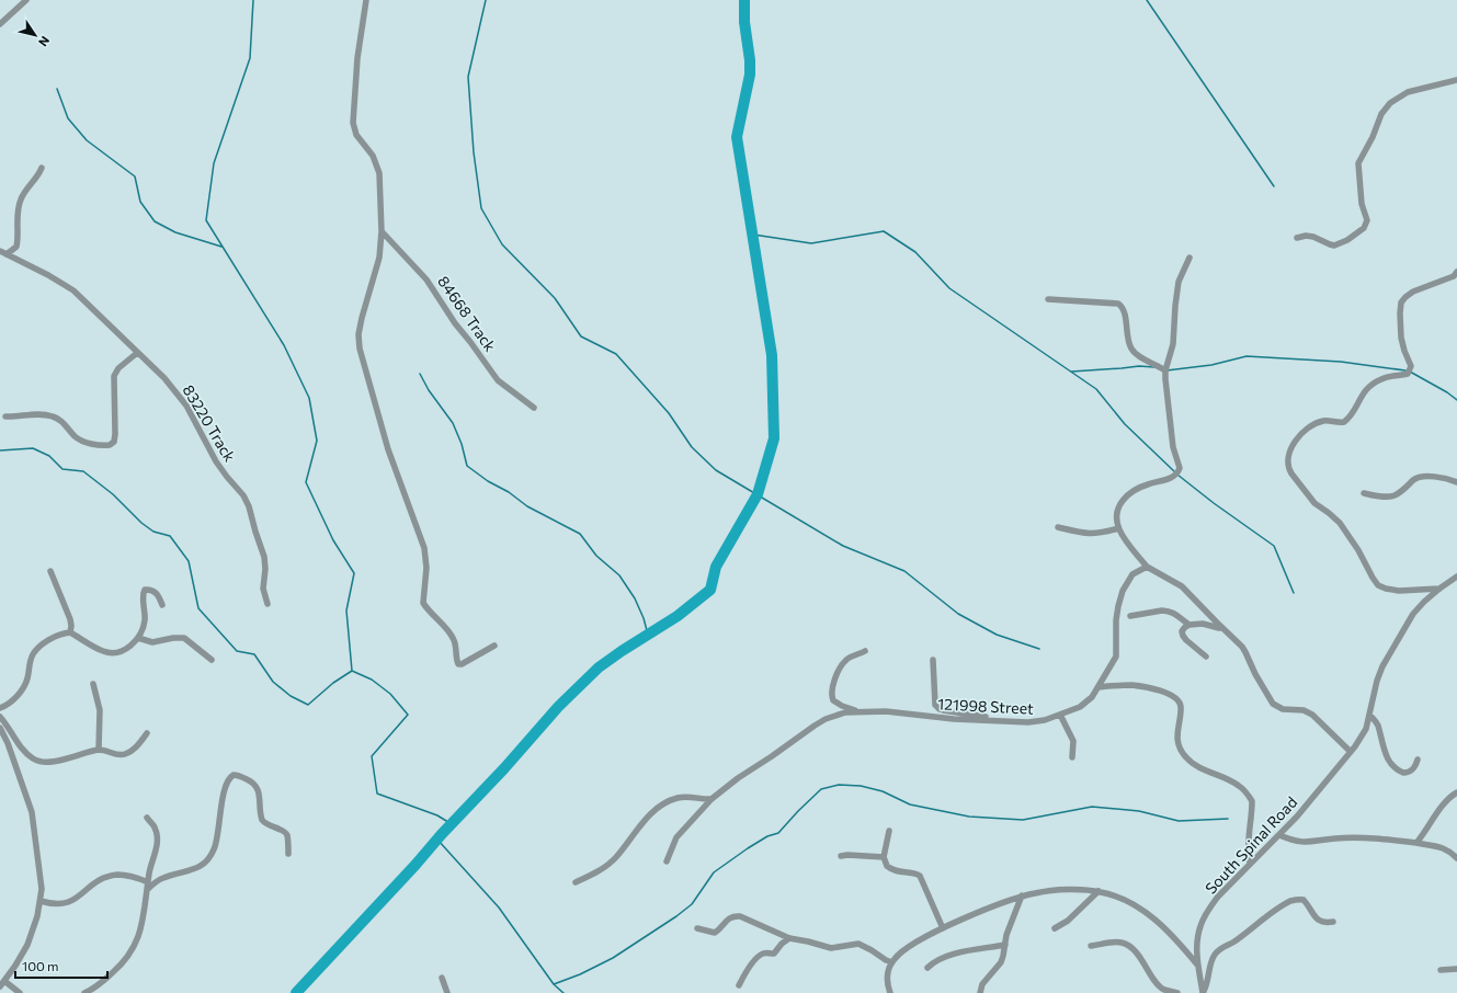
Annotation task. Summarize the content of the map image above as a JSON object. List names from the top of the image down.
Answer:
{
  "streets": {
    "street": [
      "84668 Track",
      "83220 Track",
      "121998 Street",
      "South Spinal Road"
    ]
  },
  "scale_bar": "100 m",
  "north": "bottom right"
}
